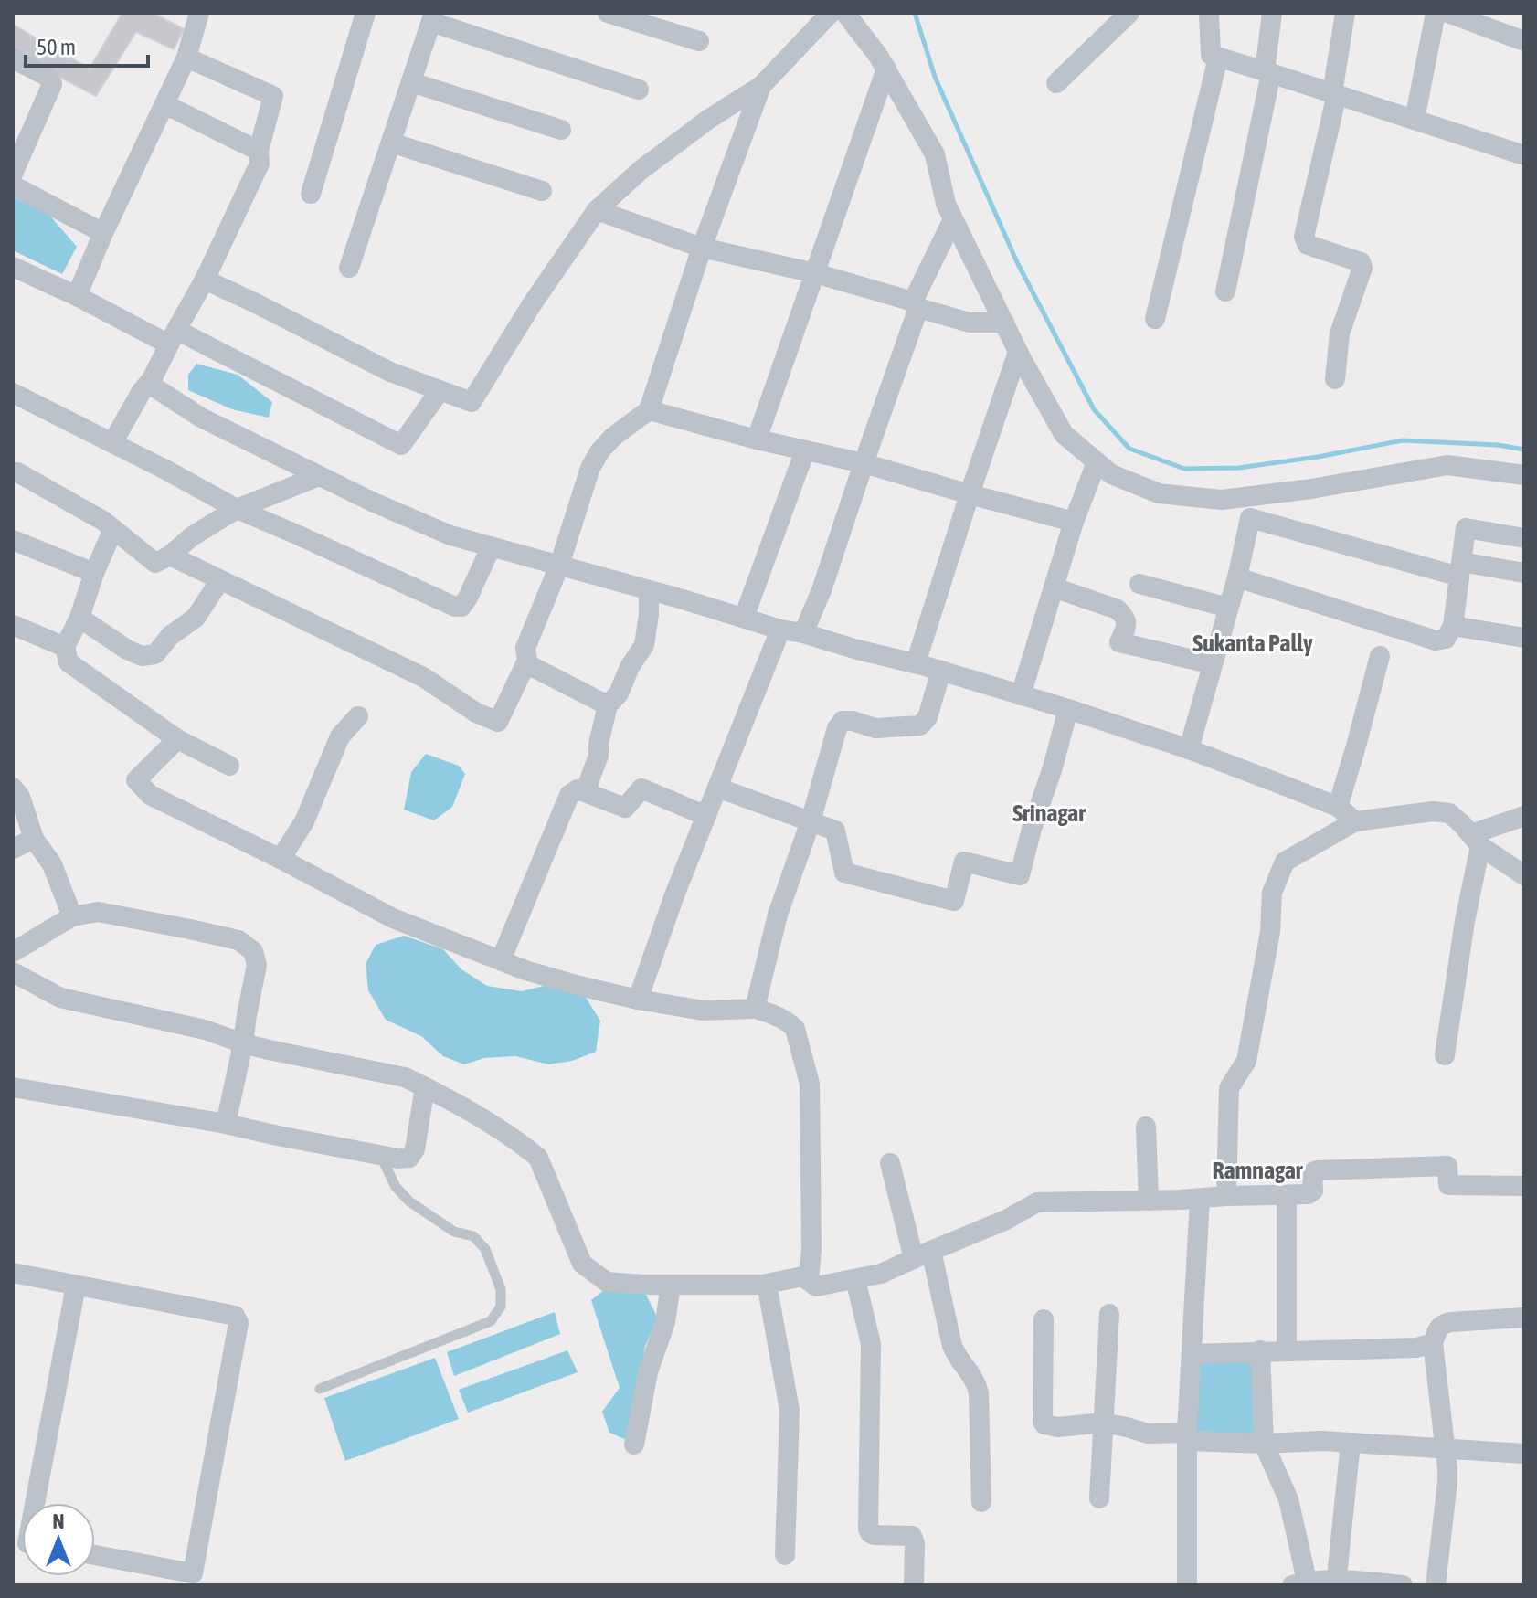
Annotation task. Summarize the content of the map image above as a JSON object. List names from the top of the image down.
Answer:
{
  "districts": ["Sukanta Pally", "Srinagar", "Ramnagar"],
  "scale_bar": "50 m",
  "north": "top"
}
